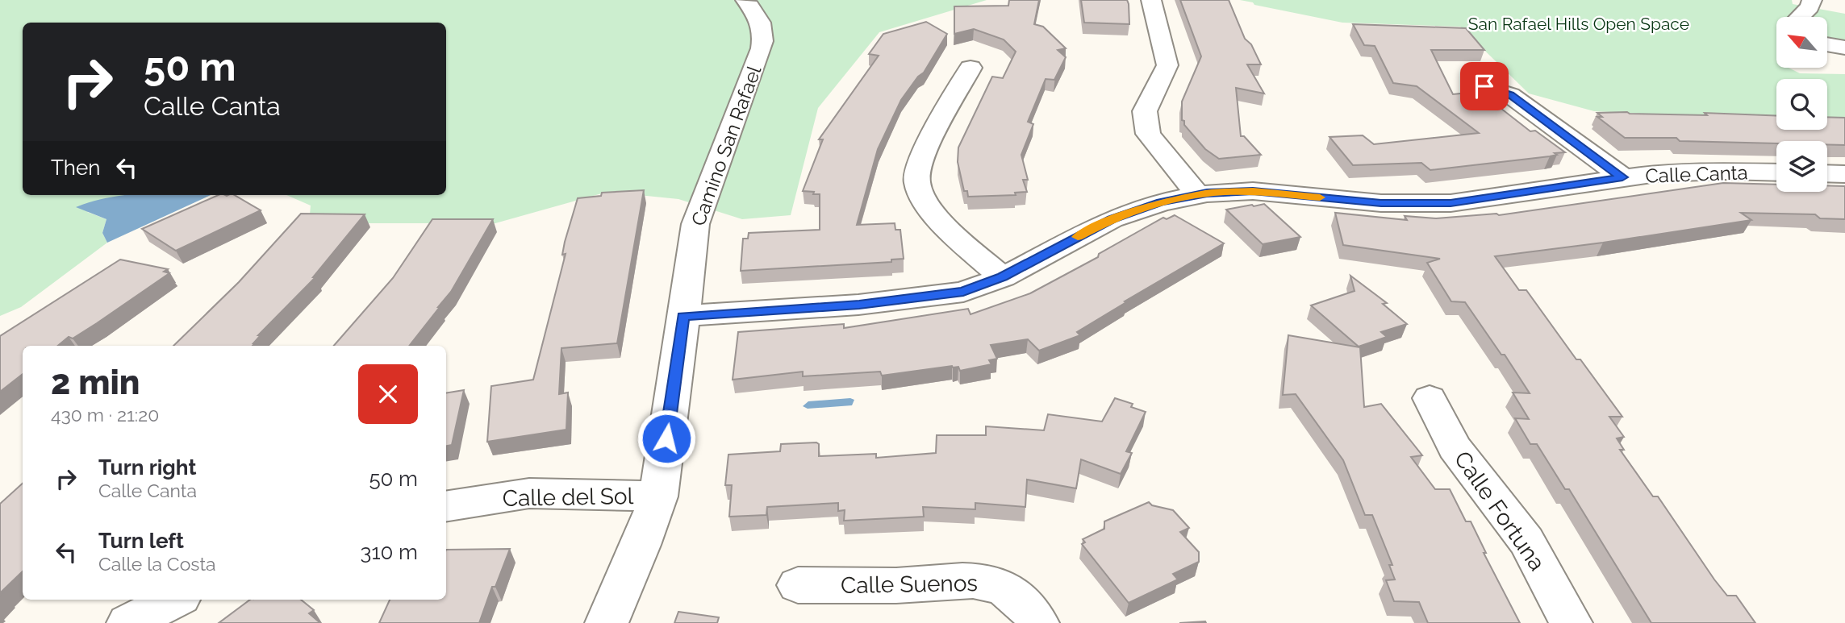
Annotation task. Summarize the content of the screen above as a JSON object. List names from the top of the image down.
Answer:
{
  "streets": {
    "street": [
      "Camino San Rafael",
      "Calle Canta",
      "Calle del Sol",
      "Calle Fortuna",
      "Calle Suenos"
    ]
  },
  "crossings": [
    ["Camino San Rafael", "Calle Canta"],
    ["Camino San Rafael", "Calle del Sol"]
  ],
  "parks": ["San Rafael Hills Open Space"],
  "north": "top left",
  "page": {
    "turn": ["50 m", "Calle Canta"],
    "then": "Then",
    "heading": ["2 min", "430 m · 21:20"],
    "list": [
      {
        "name": "Turn right",
        "note": "Calle Canta",
        "value": "50 m"
      },
      {
        "name": "Turn left",
        "note": "Calle la Costa",
        "value": "310 m"
      }
    ]
  }
}
